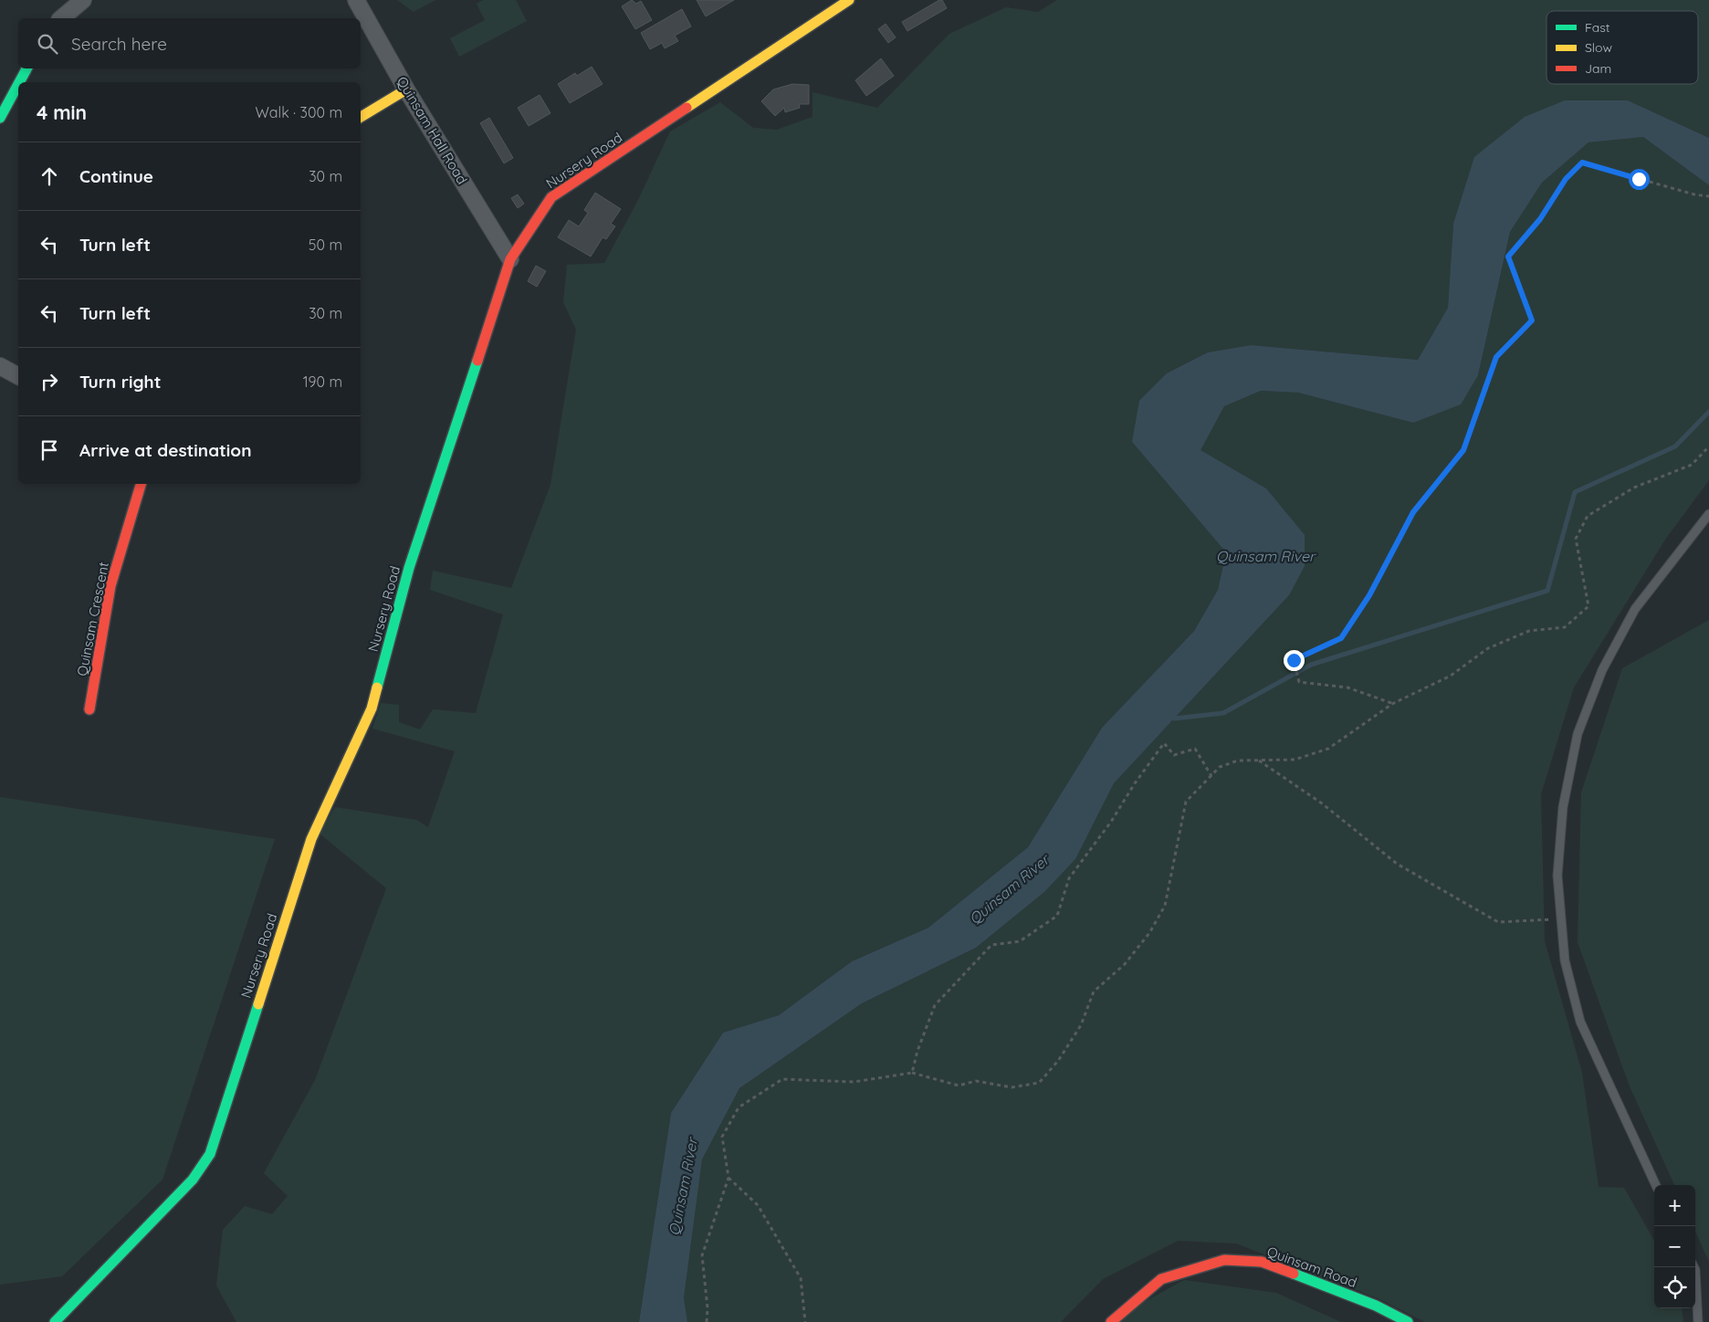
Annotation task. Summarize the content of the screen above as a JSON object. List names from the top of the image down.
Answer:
{
  "streets": {
    "street": [
      "Quinsam Hall Road",
      "Nursery Road",
      "Quinsam Crescent",
      "Quinsam Road"
    ]
  },
  "crossings": [
    ["Quinsam Hall Road", "Nursery Road"]
  ],
  "water": ["Quinsam River"],
  "legend": ["Fast", "Slow", "Jam"],
  "page": {
    "search": "Search here",
    "heading": ["4 min", "Walk · 300 m"],
    "list": [
      ["Continue", "30 m"],
      ["Turn left", "50 m"],
      ["Turn left", "30 m"],
      ["Turn right", "190 m"],
      "Arrive at destination"
    ],
    "map_buttons": ["+", "−"]
  }
}
